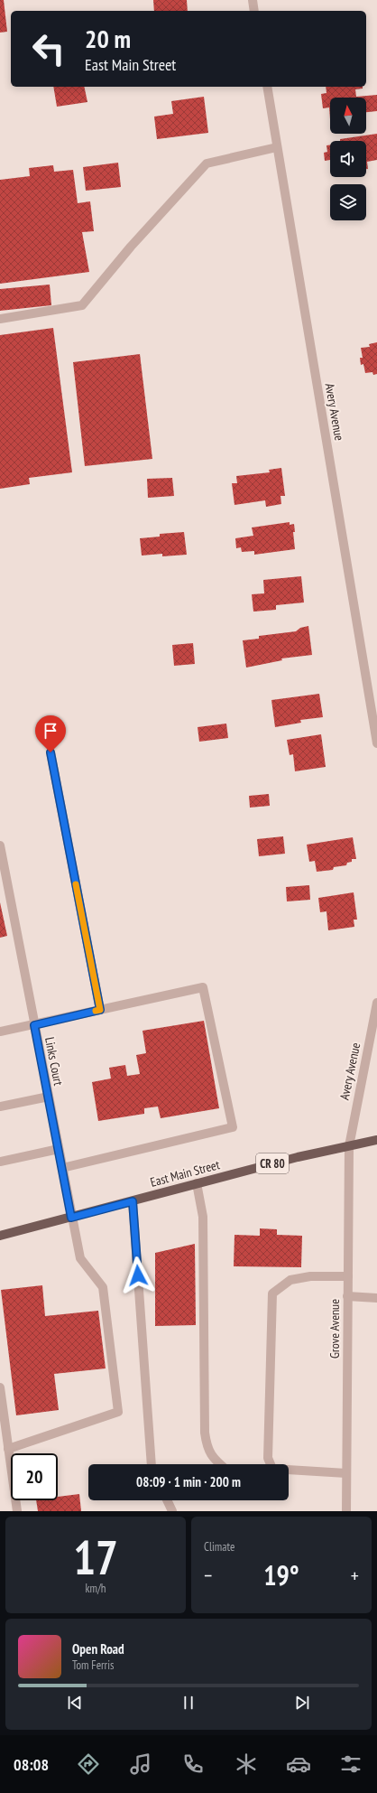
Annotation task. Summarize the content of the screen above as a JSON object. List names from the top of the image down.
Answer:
{
  "streets": {
    "main road": ["CR 80", "East Main Street"],
    "street": ["Avery Avenue", "Links Court", "Grove Avenue"]
  },
  "crossings": [
    ["Avery Avenue", "East Main Street"],
    ["Avery Avenue", "Grove Avenue"],
    ["Links Court", "East Main Street"],
    ["East Main Street", "Grove Avenue"]
  ],
  "north": "top",
  "page": {
    "turn": ["20 m", "East Main Street"],
    "limit": "20",
    "trip": "08:09 · 1 min · 200 m",
    "tile": [
      ["17", "km/h"],
      "Climate"
    ],
    "heat": ["−", "19°", "+"],
    "song": ["Open Road", "Tom Ferris"],
    "tabs": "08:08"
  }
}
